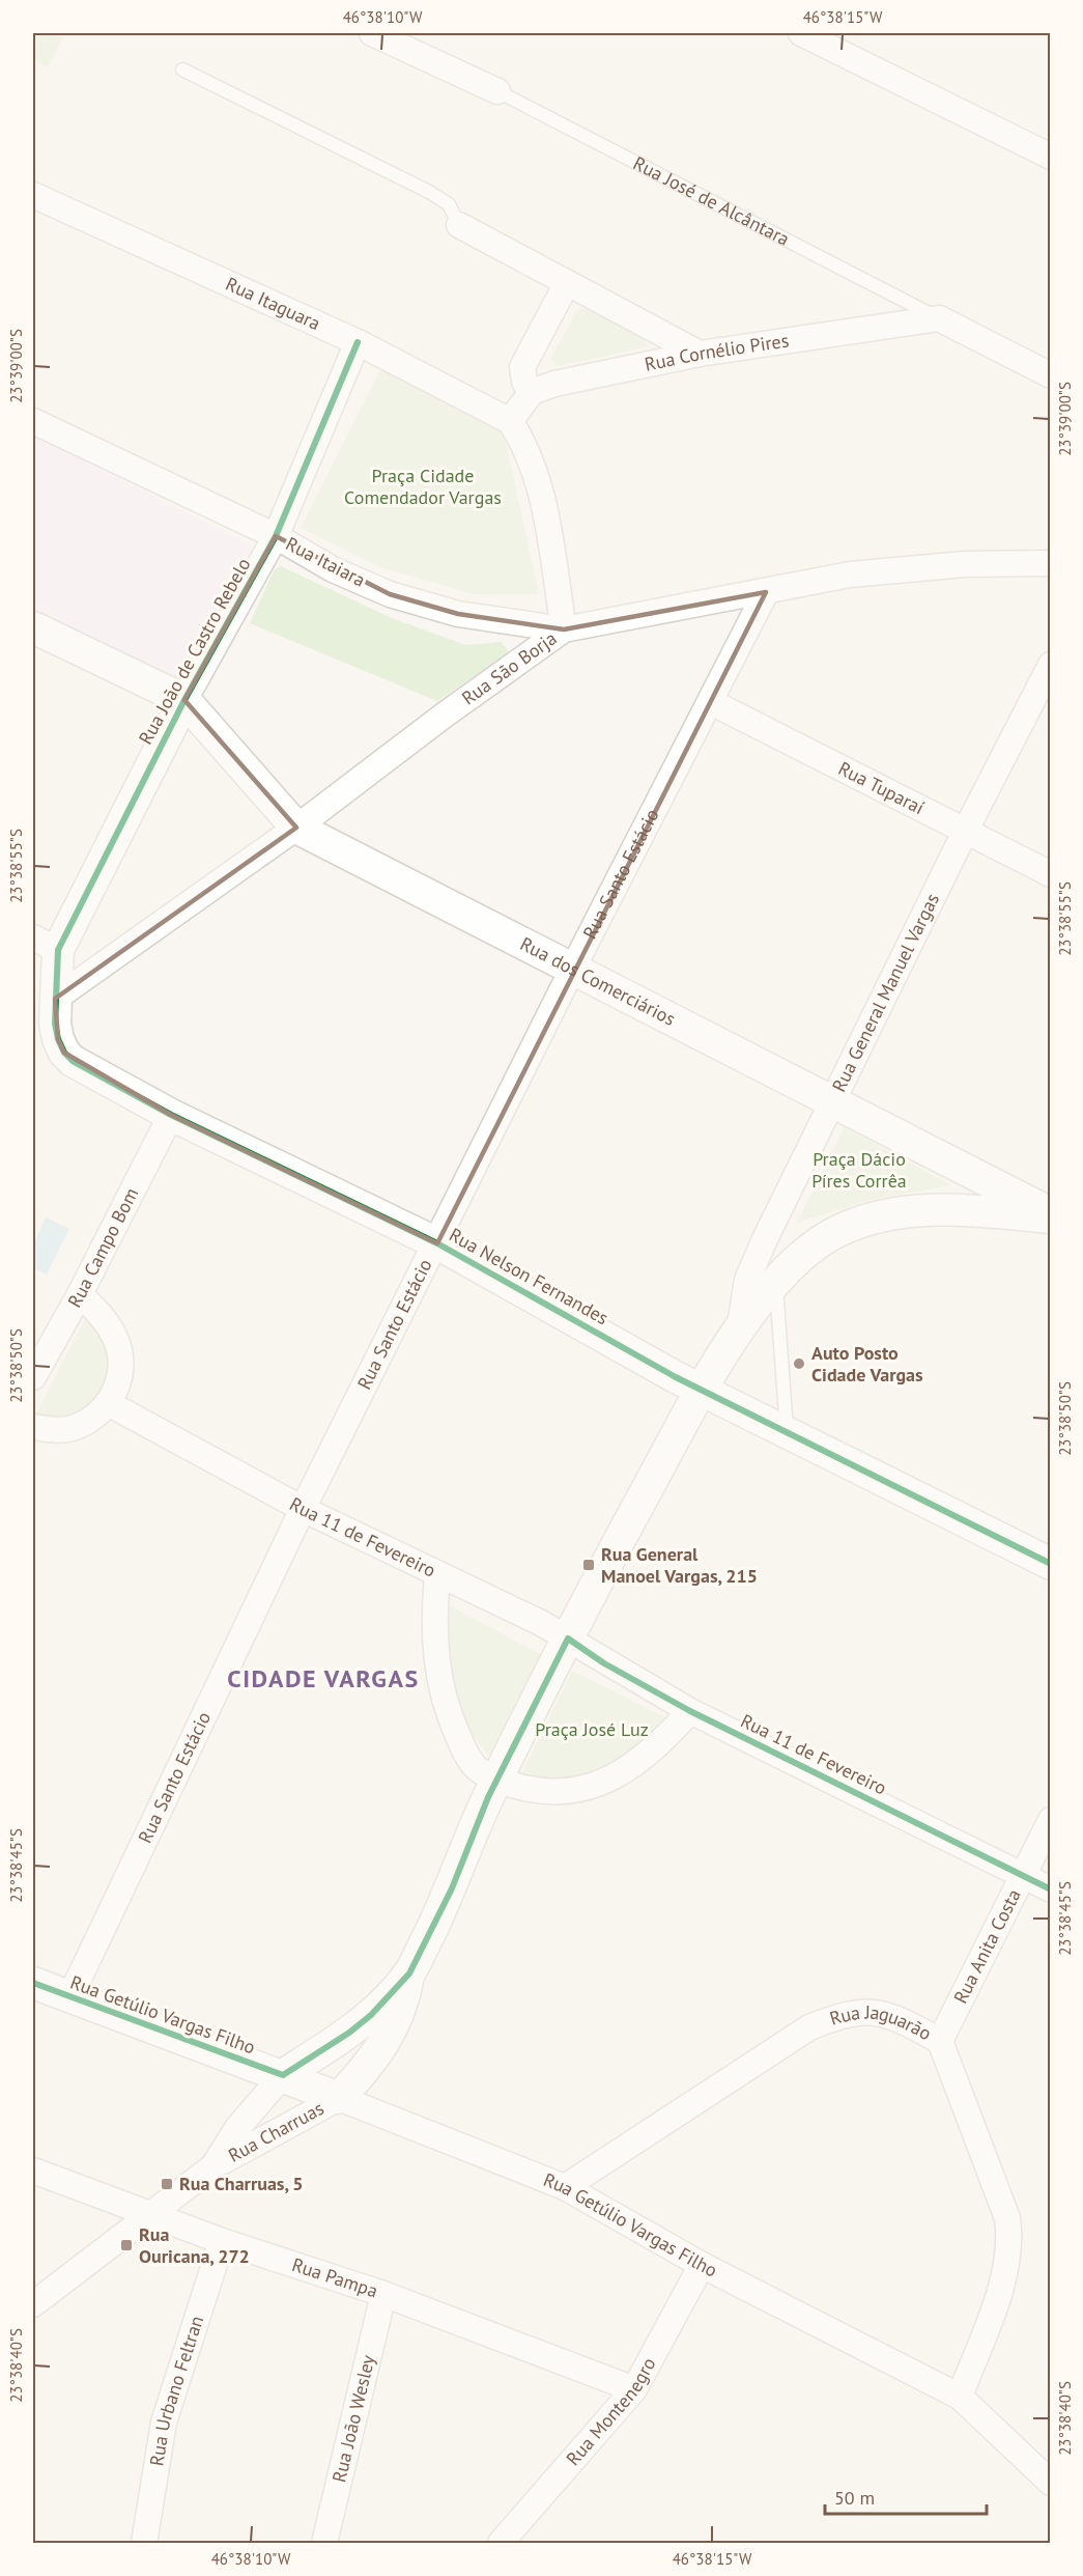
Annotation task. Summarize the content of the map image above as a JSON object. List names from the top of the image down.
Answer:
{
  "streets": {
    "street": [
      "Rua José de Alcântara",
      "Rua Itaguara",
      "Rua Cornélio Pires",
      "Rua Itaiara",
      "Rua João de Castro Rebelo",
      "Rua São Borja",
      "Rua Tuparaí",
      "Rua Santo Estácio",
      "Rua dos Comerciários",
      "Rua General Manuel Vargas",
      "Rua Campo Bom",
      "Rua Nelson Fernandes",
      "Rua 11 de Fevereiro",
      "Rua Anita Costa",
      "Rua Getúlio Vargas Filho",
      "Rua Jaguarão",
      "Rua Charruas",
      "Rua Pampa",
      "Rua Urbano Feltran",
      "Rua Montenegro",
      "Rua João Wesley"
    ]
  },
  "crossings": [
    ["Rua José de Alcântara", "Rua Cornélio Pires"],
    ["Rua Itaguara", "Rua João de Castro Rebelo"],
    ["Rua Itaiara", "Rua João de Castro Rebelo"],
    ["Rua Itaiara", "Rua São Borja"],
    ["Rua João de Castro Rebelo", "Rua São Borja"],
    ["Rua João de Castro Rebelo", "Rua dos Comerciários"],
    ["Rua João de Castro Rebelo", "Rua Nelson Fernandes"],
    ["Rua São Borja", "Rua Santo Estácio"],
    ["Rua São Borja", "Rua dos Comerciários"],
    ["Rua São Borja", "Rua Nelson Fernandes"],
    ["Rua Tuparaí", "Rua Santo Estácio"],
    ["Rua Tuparaí", "Rua General Manuel Vargas"],
    ["Rua Santo Estácio", "Rua dos Comerciários"],
    ["Rua Santo Estácio", "Rua Nelson Fernandes"],
    ["Rua Santo Estácio", "Rua 11 de Fevereiro"],
    ["Rua Santo Estácio", "Rua Getúlio Vargas Filho"],
    ["Rua dos Comerciários", "Rua General Manuel Vargas"],
    ["Rua Campo Bom", "Rua Nelson Fernandes"],
    ["Rua 11 de Fevereiro", "Rua Anita Costa"],
    ["Rua Anita Costa", "Rua Jaguarão"],
    ["Rua Getúlio Vargas Filho", "Rua Jaguarão"],
    ["Rua Getúlio Vargas Filho", "Rua Charruas"],
    ["Rua Getúlio Vargas Filho", "Rua Montenegro"],
    ["Rua Charruas", "Rua Pampa"],
    ["Rua Pampa", "Rua Urbano Feltran"],
    ["Rua Pampa", "Rua Montenegro"],
    ["Rua Pampa", "Rua João Wesley"]
  ],
  "districts": ["CIDADE VARGAS"],
  "parks": ["Praça Cidade Comendador Vargas", "Praça Dácio Píres Corrêa", "Praça José Luz"],
  "places": {
    "other": ["Auto Posto Cidade Vargas"],
    "transit": ["Rua General Manoel Vargas, 215", "Rua Charruas, 5", "Rua Ouricana, 272"]
  },
  "scale_bar": "50 m",
  "coordinates": [
    "46°38'10\"W",
    "46°38'15\"W",
    "23°39'00\"S",
    "23°38'55\"S",
    "23°38'50\"S",
    "23°38'45\"S",
    "23°38'40\"S"
  ]
}
